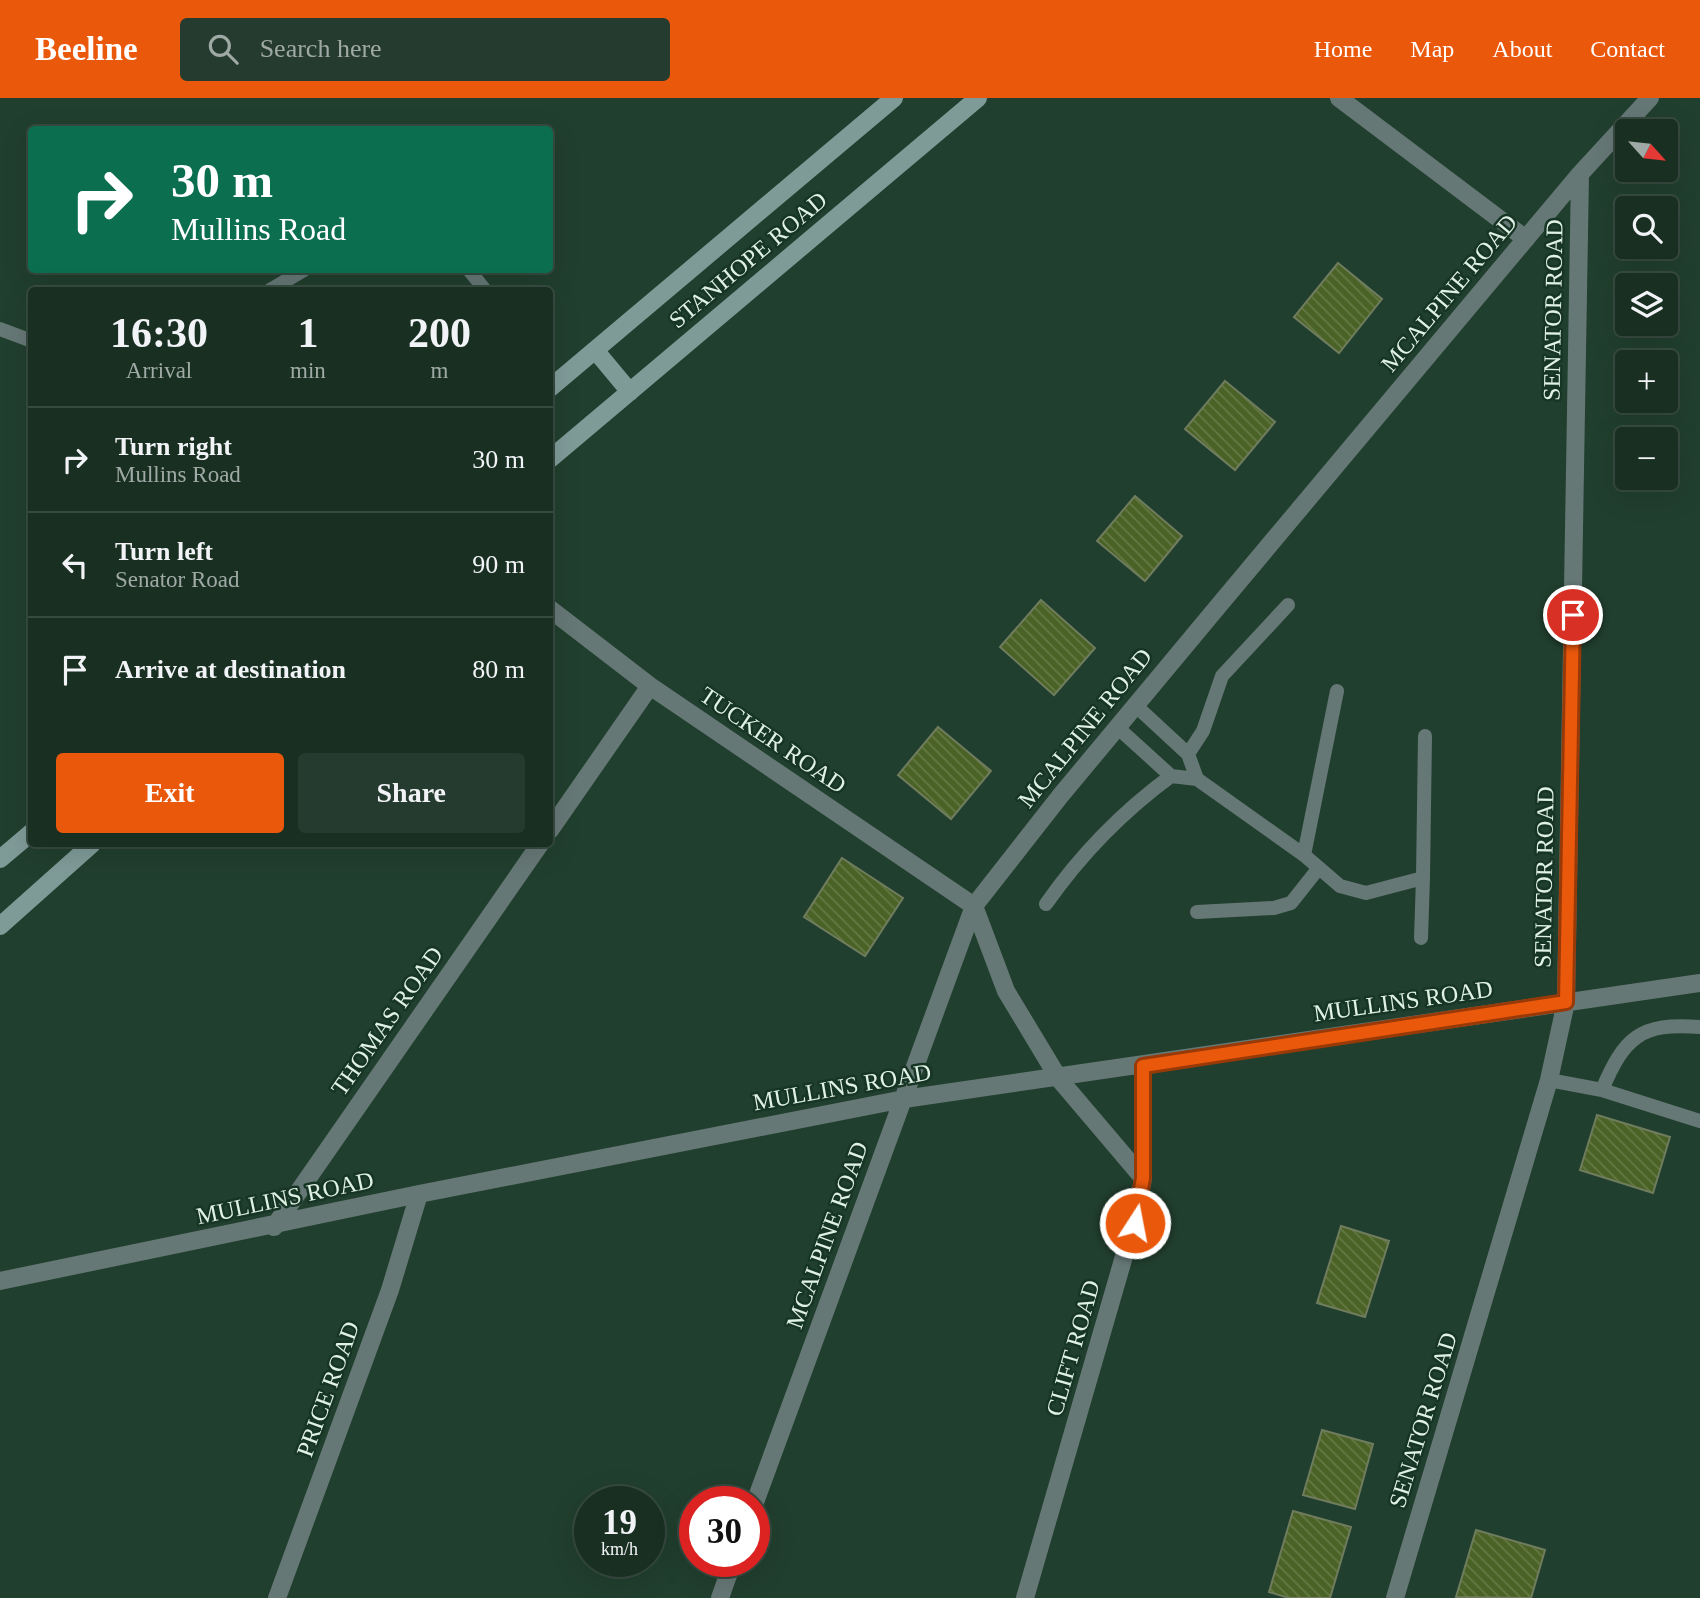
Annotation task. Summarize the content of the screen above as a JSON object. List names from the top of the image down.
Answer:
{
  "streets": {
    "main road": ["STANHOPE ROAD"],
    "street": [
      "MCALPINE ROAD",
      "SENATOR ROAD",
      "TUCKER ROAD",
      "MULLINS ROAD",
      "THOMAS ROAD",
      "CLIFT ROAD",
      "PRICE ROAD"
    ]
  },
  "crossings": [
    ["MCALPINE ROAD", "SENATOR ROAD"],
    ["MCALPINE ROAD", "TUCKER ROAD"],
    ["MCALPINE ROAD", "MULLINS ROAD"],
    ["SENATOR ROAD", "MULLINS ROAD"],
    ["MULLINS ROAD", "THOMAS ROAD"],
    ["MULLINS ROAD", "CLIFT ROAD"],
    ["MULLINS ROAD", "PRICE ROAD"]
  ],
  "north": "bottom right",
  "page": {
    "header": "Beeline",
    "search": "Search here",
    "nav": [
      "Home",
      "Map",
      "About",
      "Contact"
    ],
    "map_buttons": ["+", "−"],
    "turn": ["30 m", "Mullins Road"],
    "eta": [
      "16:30",
      "Arrival",
      "1",
      "min",
      "200",
      "m"
    ],
    "list": [
      {
        "name": "Turn right",
        "note": "Mullins Road",
        "value": "30 m"
      },
      {
        "name": "Turn left",
        "note": "Senator Road",
        "value": "90 m"
      },
      {
        "name": "Arrive at destination",
        "value": "80 m"
      }
    ],
    "buttons": ["Exit", "Share"],
    "speed": "19 km/h",
    "limit": "30"
  }
}
